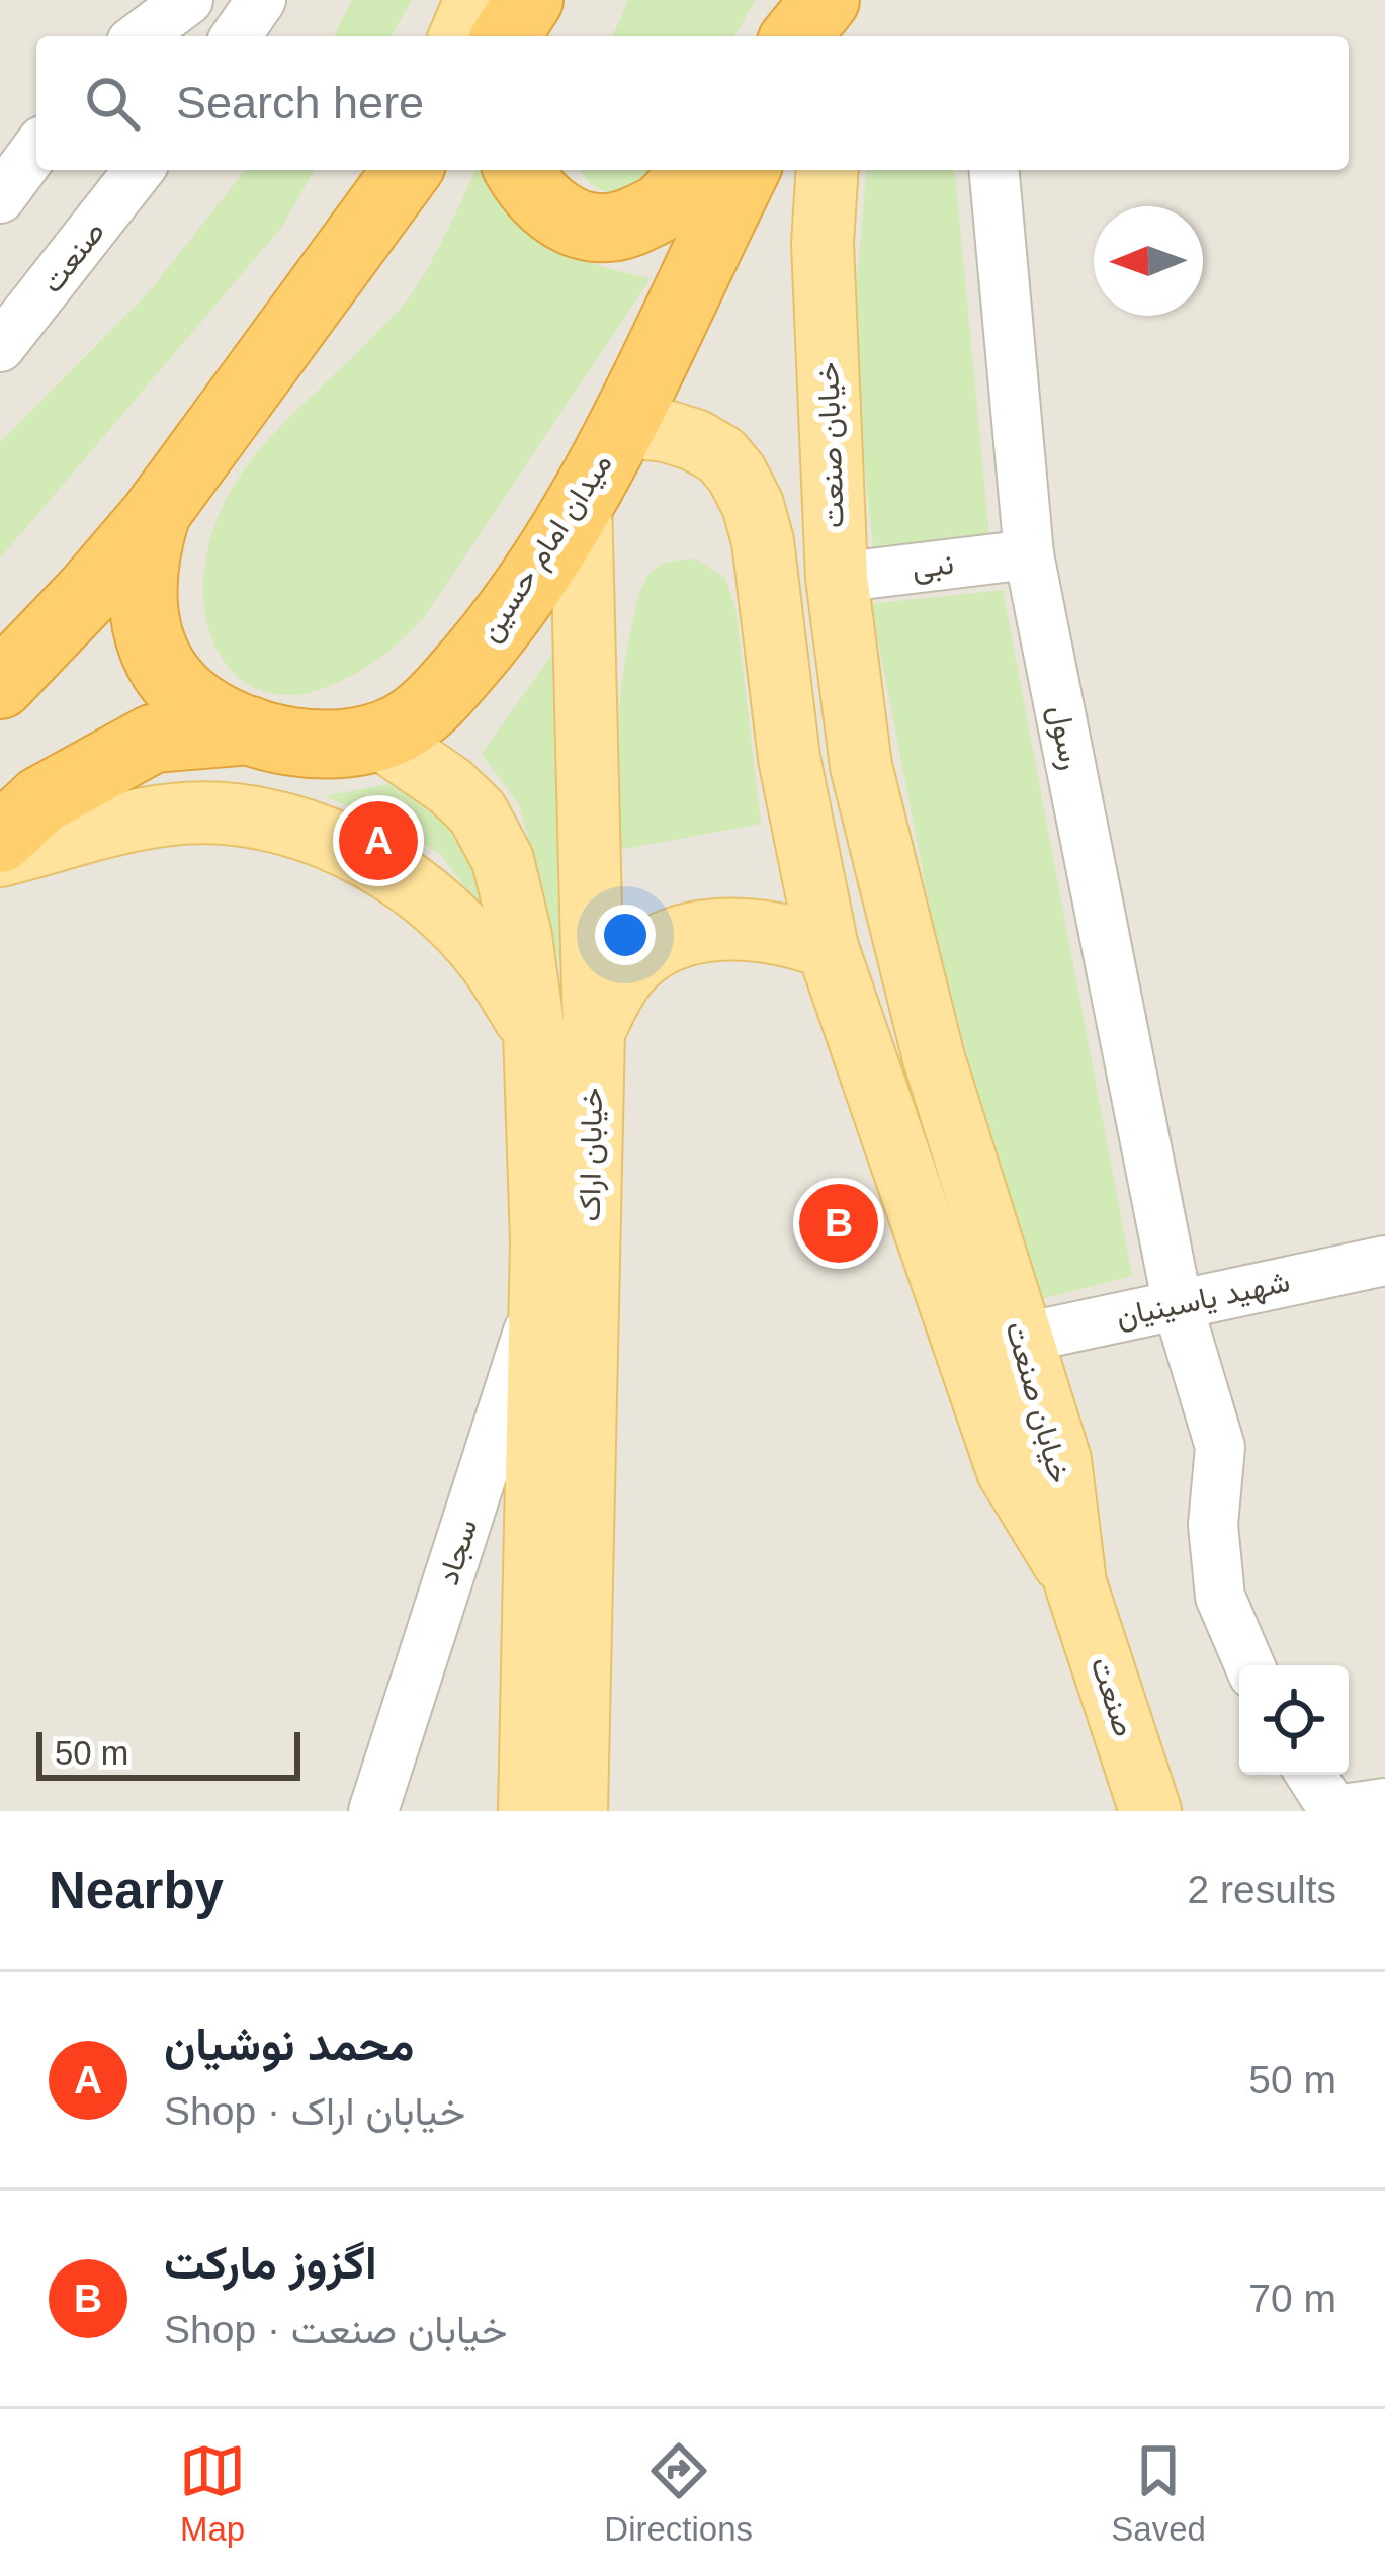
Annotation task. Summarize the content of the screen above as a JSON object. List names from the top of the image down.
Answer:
{
  "streets": {
    "highway": ["میدان امام حسین"],
    "main road": ["صنعت", "خیابان صنعت", "خیابان اراک"],
    "street": [
      "نبی",
      "رسول",
      "شهید یاسینیان",
      "سجاد"
    ]
  },
  "crossings": [
    ["صنعت", "خیابان صنعت"],
    ["خیابان صنعت", "میدان امام حسین"],
    ["خیابان صنعت", "نبی"],
    ["خیابان صنعت", "شهید یاسینیان"],
    ["میدان امام حسین", "خیابان اراک"],
    ["نبی", "رسول"],
    ["رسول", "شهید یاسینیان"],
    ["خیابان اراک", "سجاد"]
  ],
  "scale_bar": "50 m",
  "north": "left",
  "page": {
    "search": "Search here",
    "pins": ["A", "B"],
    "scale": "50 m",
    "heading": ["Nearby", "2 results"],
    "list": [
      {
        "mark": "A",
        "name": "محمد نوشیان",
        "note": "Shop · خیابان اراک",
        "value": "50 m"
      },
      {
        "mark": "B",
        "name": "اگزوز مارکت",
        "note": "Shop · خیابان صنعت",
        "value": "70 m"
      }
    ],
    "nav": ["Map", "Directions", "Saved"]
  }
}
